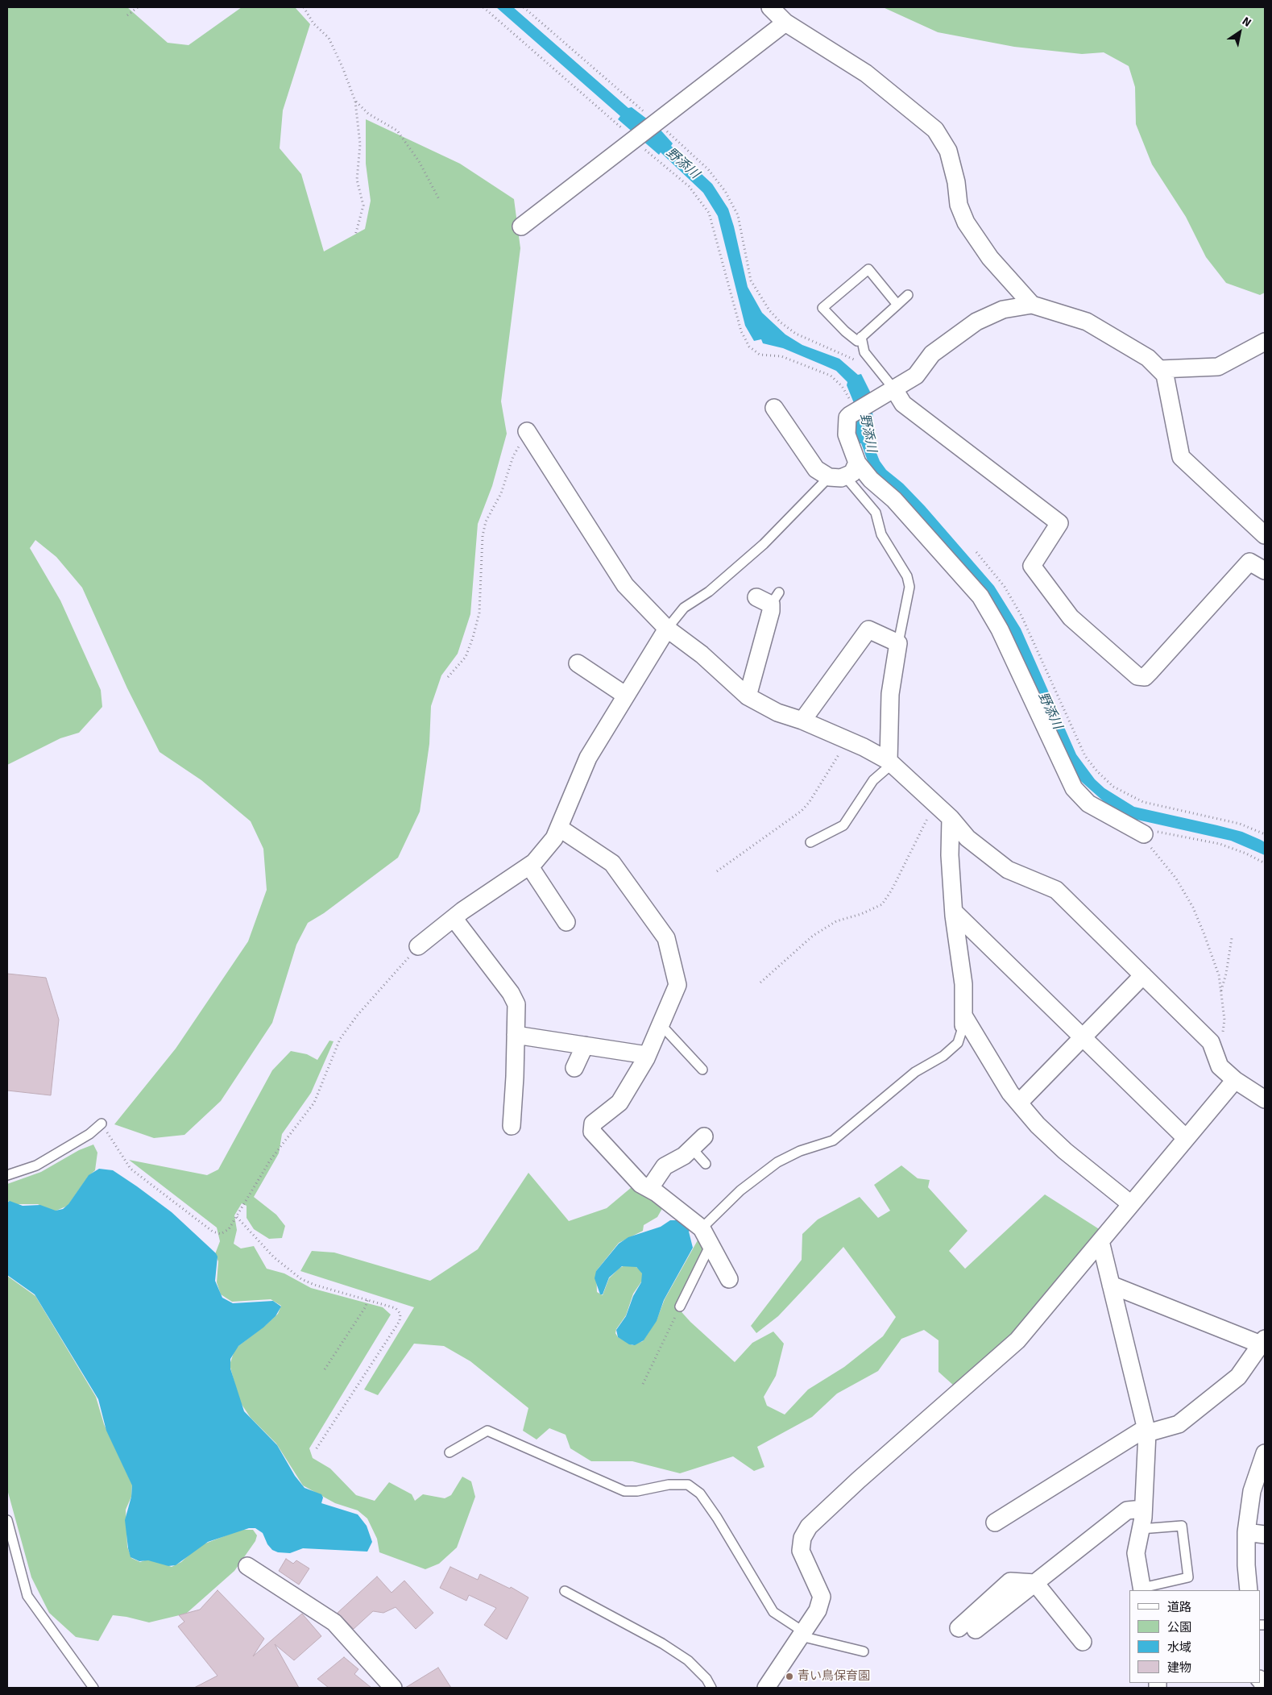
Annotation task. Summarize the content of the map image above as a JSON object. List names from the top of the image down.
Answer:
{
  "water": ["野添川"],
  "places": ["青い鳥保育園"],
  "legend": [
    "道路",
    "公園",
    "水域",
    "建物"
  ],
  "north": "top right"
}
